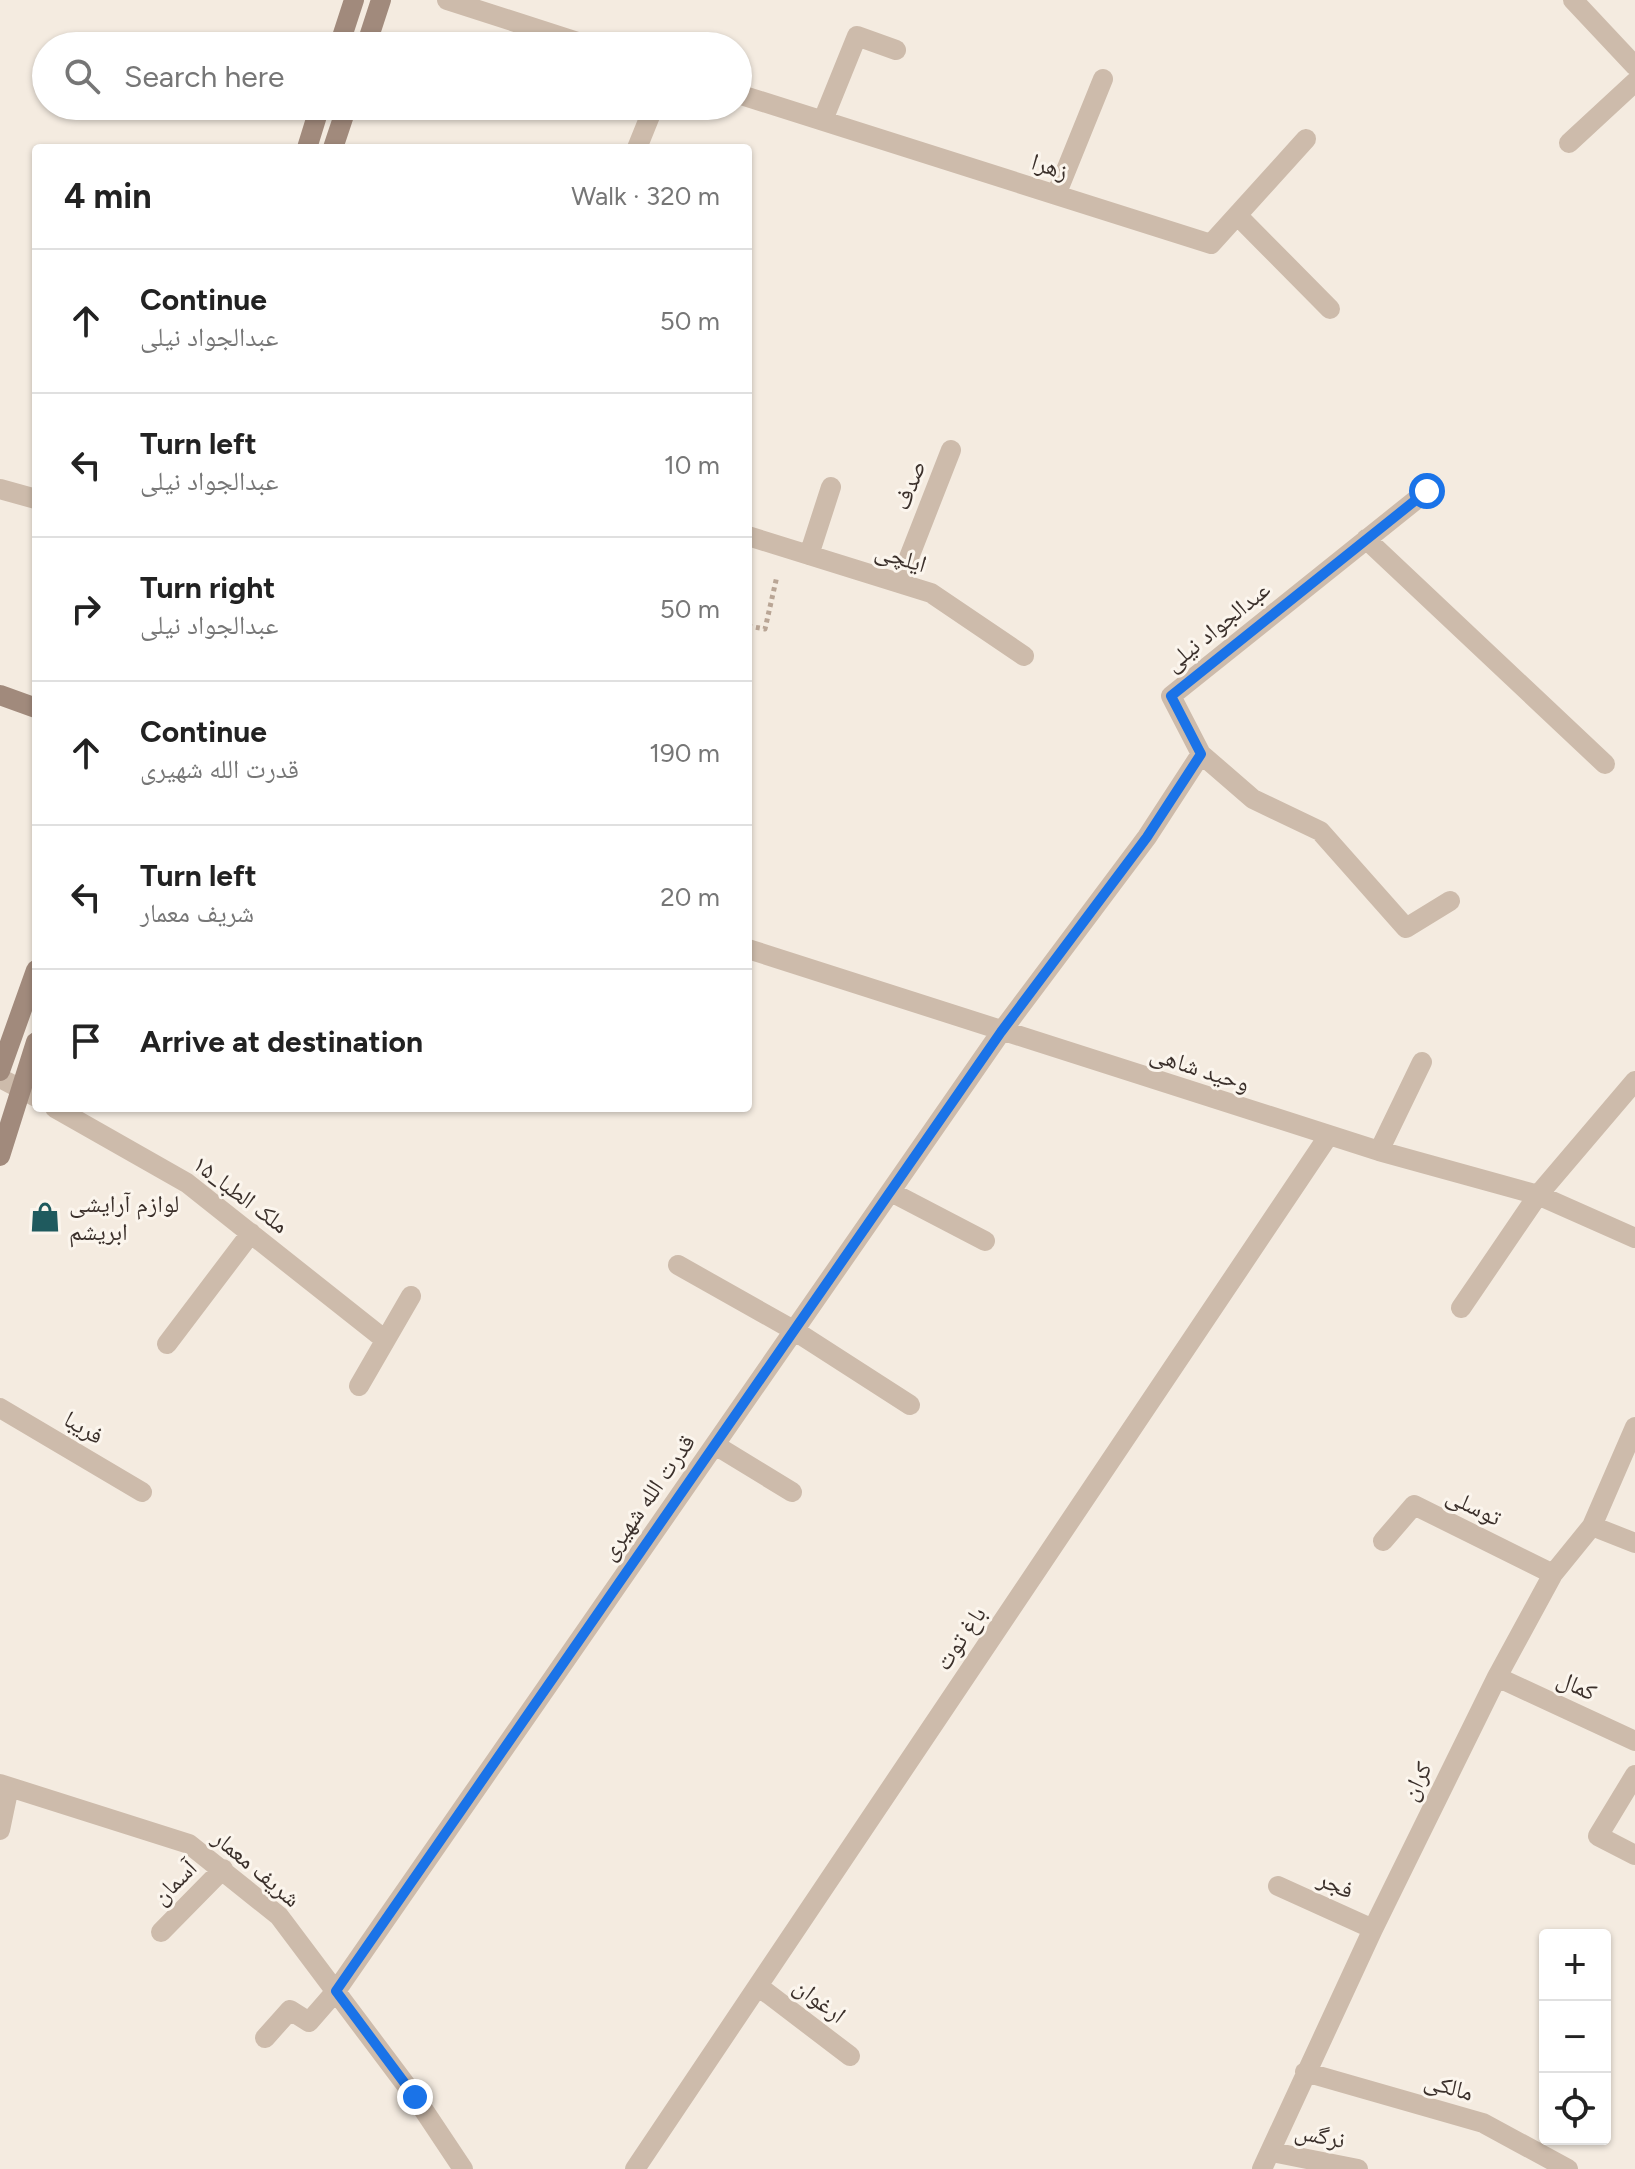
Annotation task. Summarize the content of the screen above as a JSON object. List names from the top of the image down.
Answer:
{
  "streets": {
    "street": [
      "زهرا",
      "صدف",
      "ایلچی",
      "عبدالجواد نیلی",
      "وحید شاهی",
      "۱۵_ملک الطبا",
      "فریبا",
      "قدرت الله شهیری",
      "توسلی",
      "باغ توت",
      "کمال",
      "کران",
      "شریف معمار",
      "آسمان",
      "فجر",
      "ارغوان",
      "مالکی",
      "نرگس"
    ]
  },
  "crossings": [
    ["صدف", "ایلچی"],
    ["وحید شاهی", "قدرت الله شهیری"],
    ["وحید شاهی", "باغ توت"],
    ["قدرت الله شهیری", "شریف معمار"],
    ["توسلی", "کران"],
    ["باغ توت", "ارغوان"],
    ["کمال", "کران"],
    ["کران", "فجر"],
    ["کران", "مالکی"],
    ["کران", "نرگس"],
    ["شریف معمار", "آسمان"]
  ],
  "places": {
    "shop": ["لوازم آرایشی ابریشم"]
  },
  "page": {
    "search": "Search here",
    "heading": ["4 min", "Walk · 320 m"],
    "list": [
      ["Continue", "عبدالجواد نیلی", "50 m"],
      ["Turn left", "عبدالجواد نیلی", "10 m"],
      ["Turn right", "عبدالجواد نیلی", "50 m"],
      ["Continue", "قدرت الله شهیری", "190 m"],
      ["Turn left", "شریف معمار", "20 m"],
      "Arrive at destination"
    ],
    "map_buttons": ["+", "−"]
  }
}
